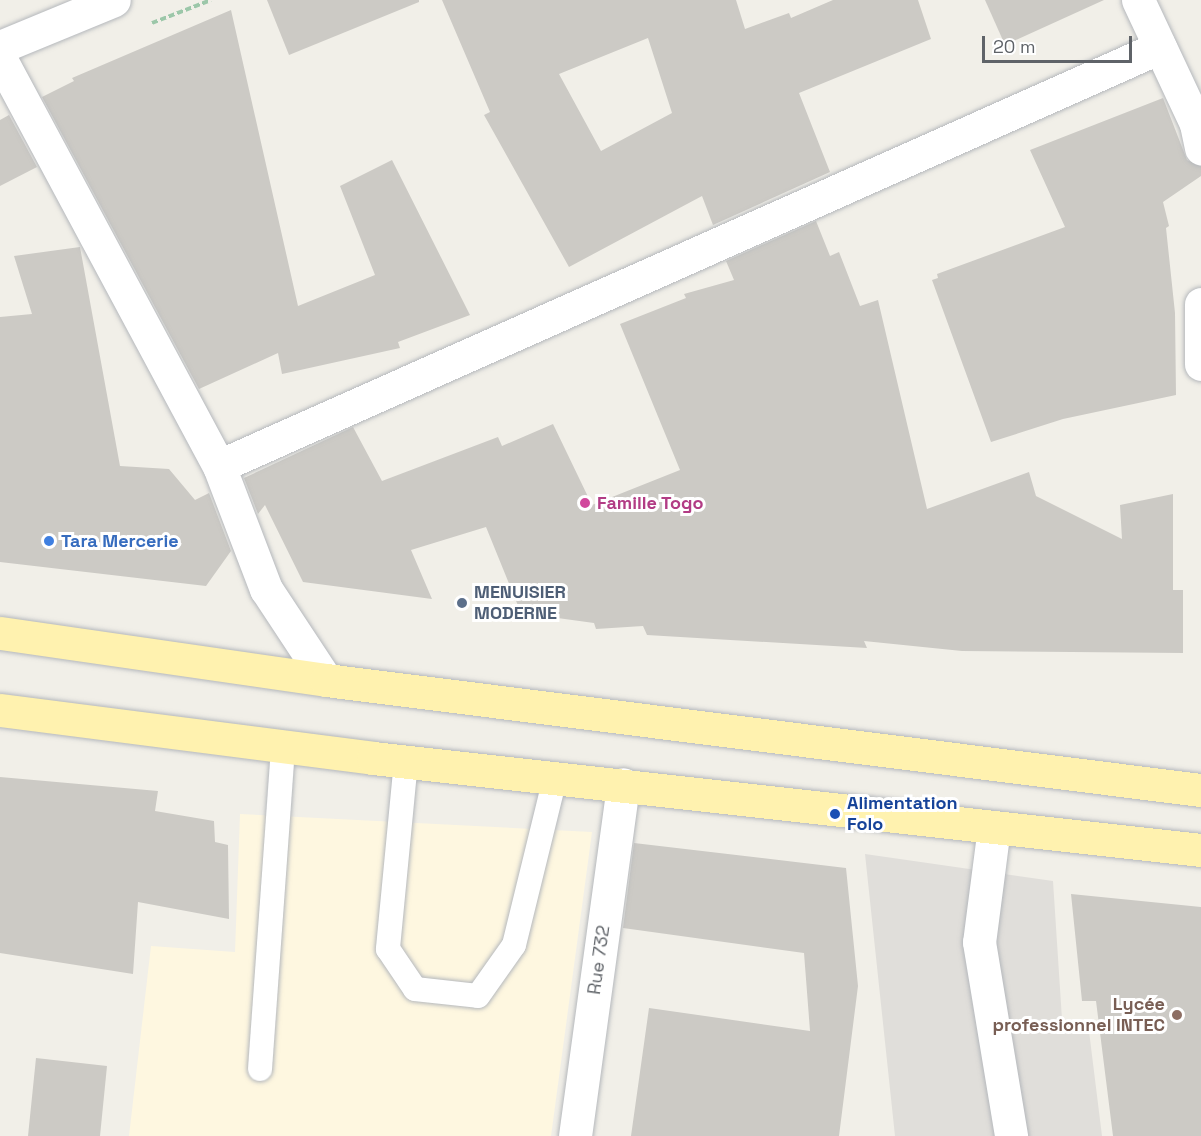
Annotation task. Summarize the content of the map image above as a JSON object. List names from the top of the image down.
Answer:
{
  "streets": {
    "street": ["Rue 732"]
  },
  "places": [
    "Famille Togo",
    "Tara Mercerie",
    "MENUISIER MODERNE",
    "Alimentation Folo",
    "Lycée professionnel INTEC"
  ],
  "scale_bar": "20 m"
}
